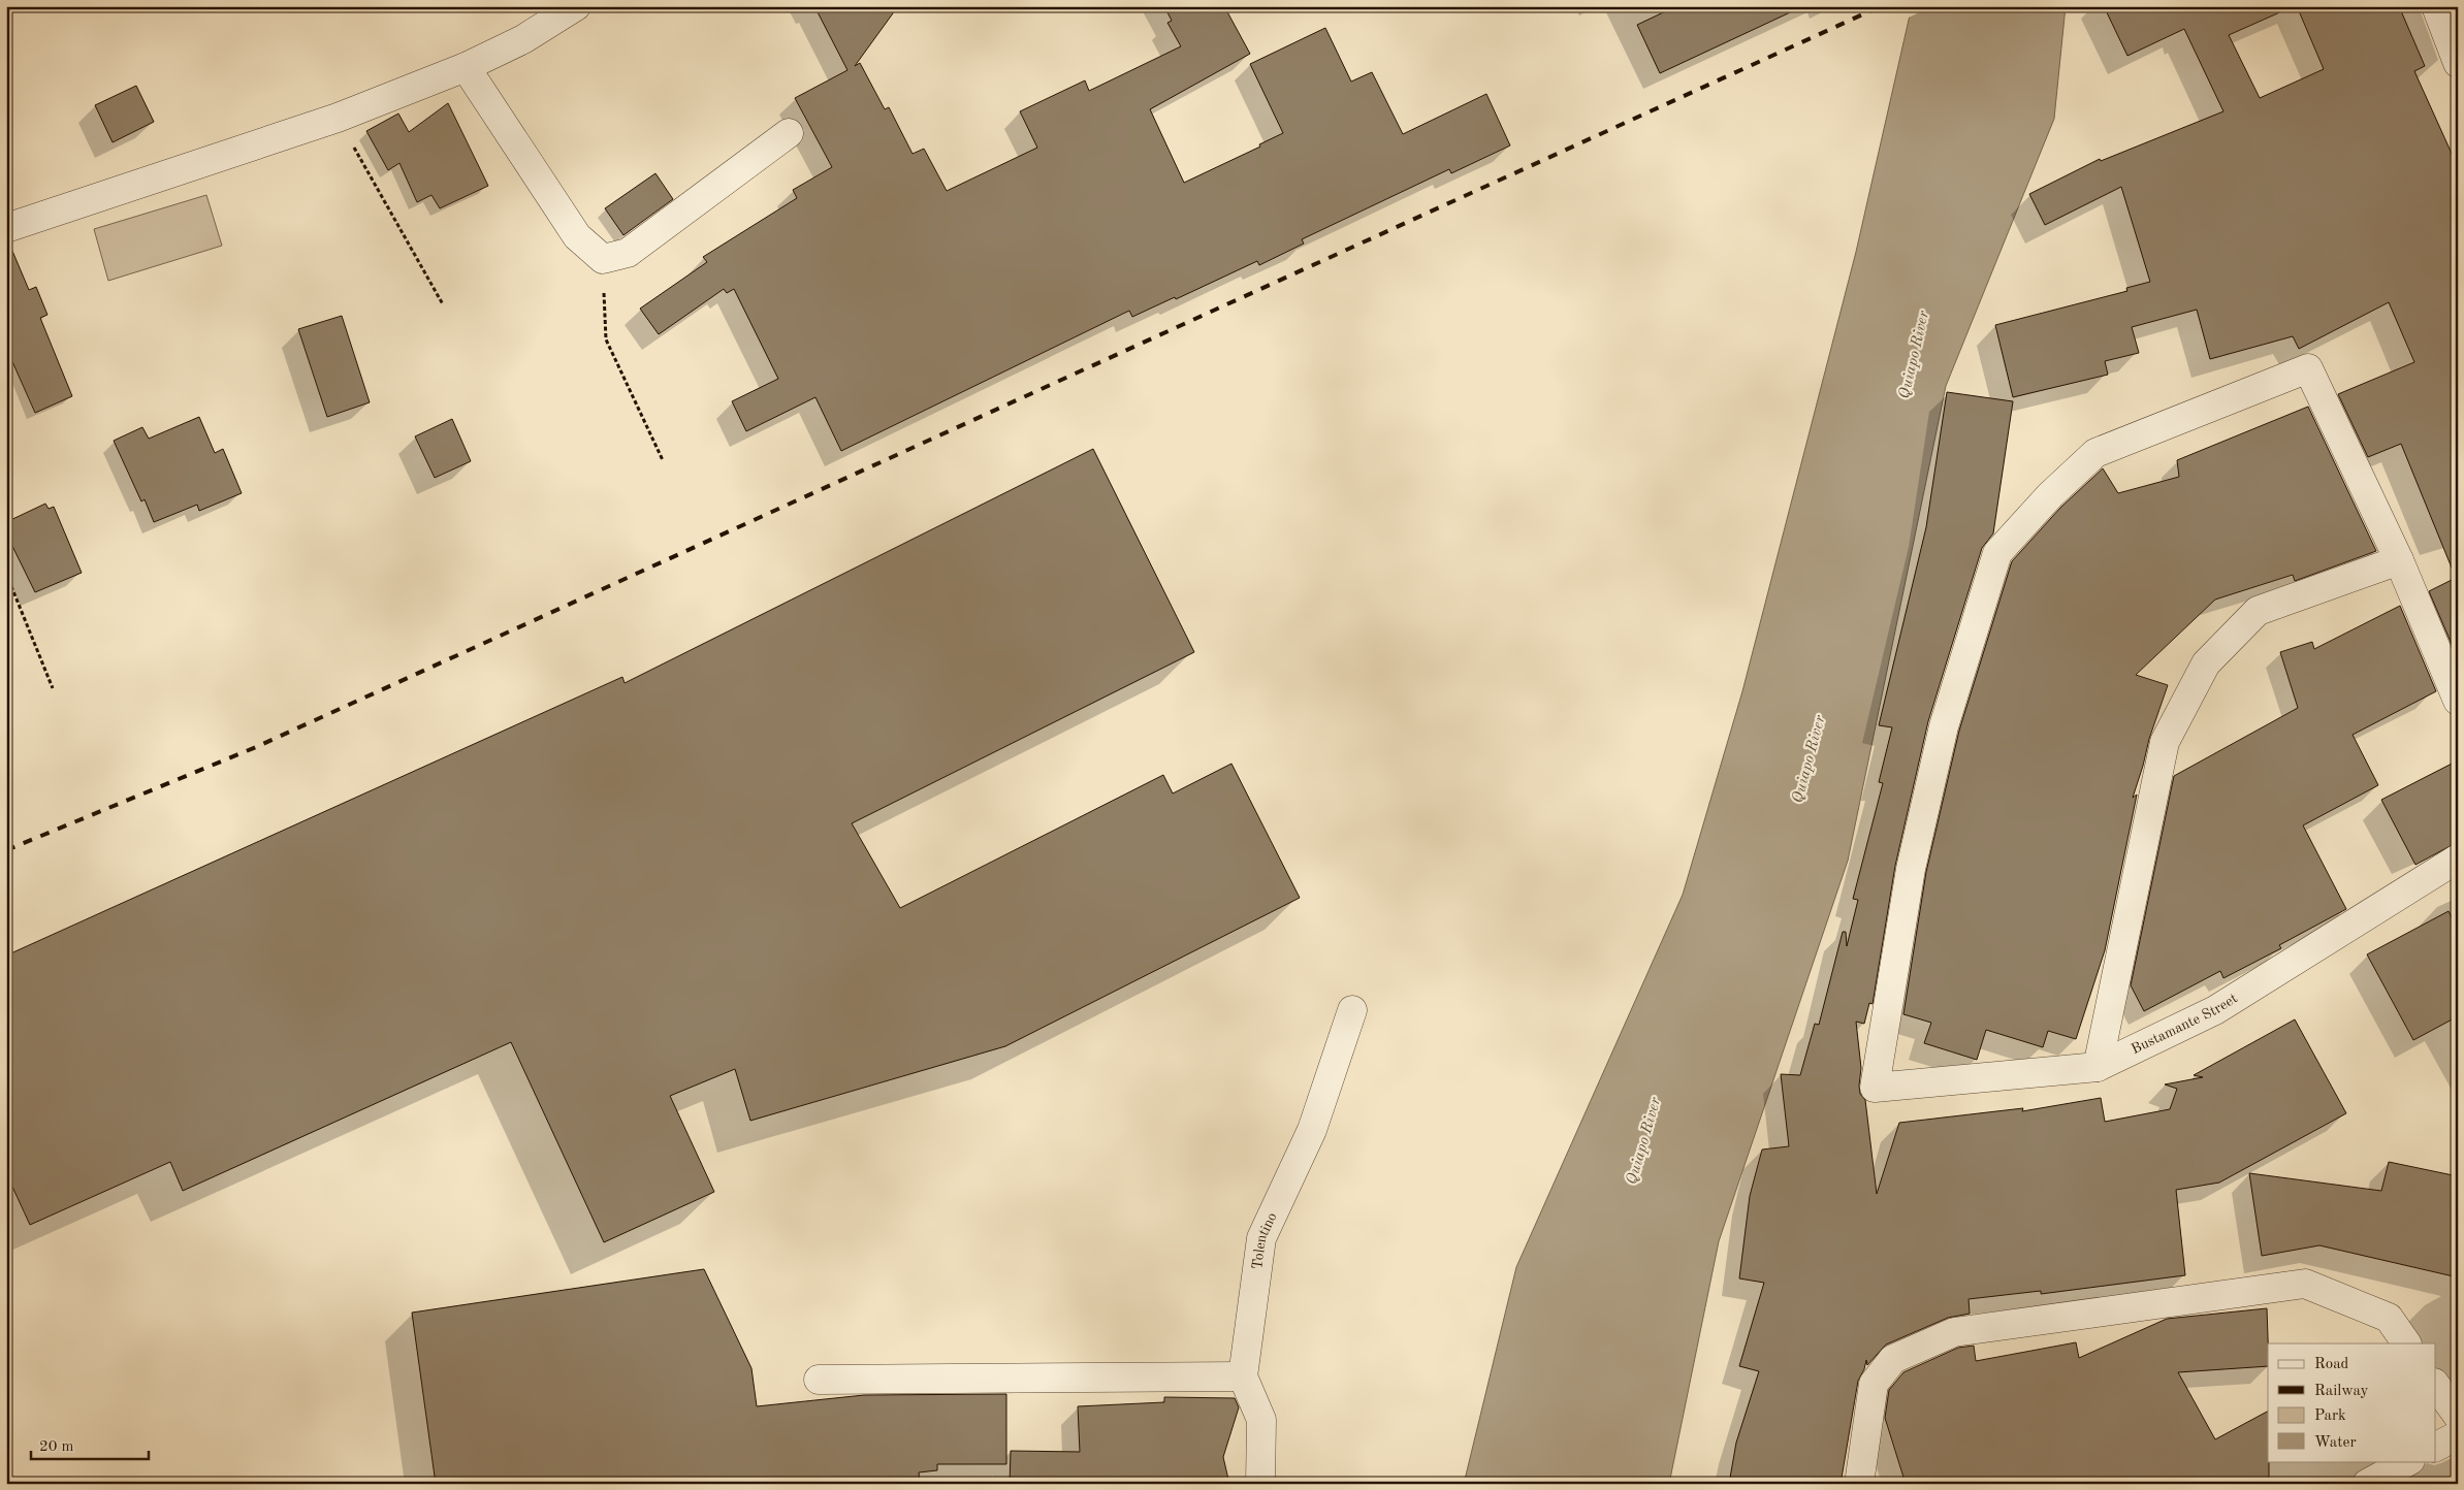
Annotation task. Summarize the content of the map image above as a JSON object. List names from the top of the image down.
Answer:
{
  "streets": {
    "street": ["Bustamante Street", "Tolentino"]
  },
  "water": ["Quiapo River"],
  "legend": [
    "Road",
    "Railway",
    "Park",
    "Water"
  ],
  "scale_bar": "20 m"
}
